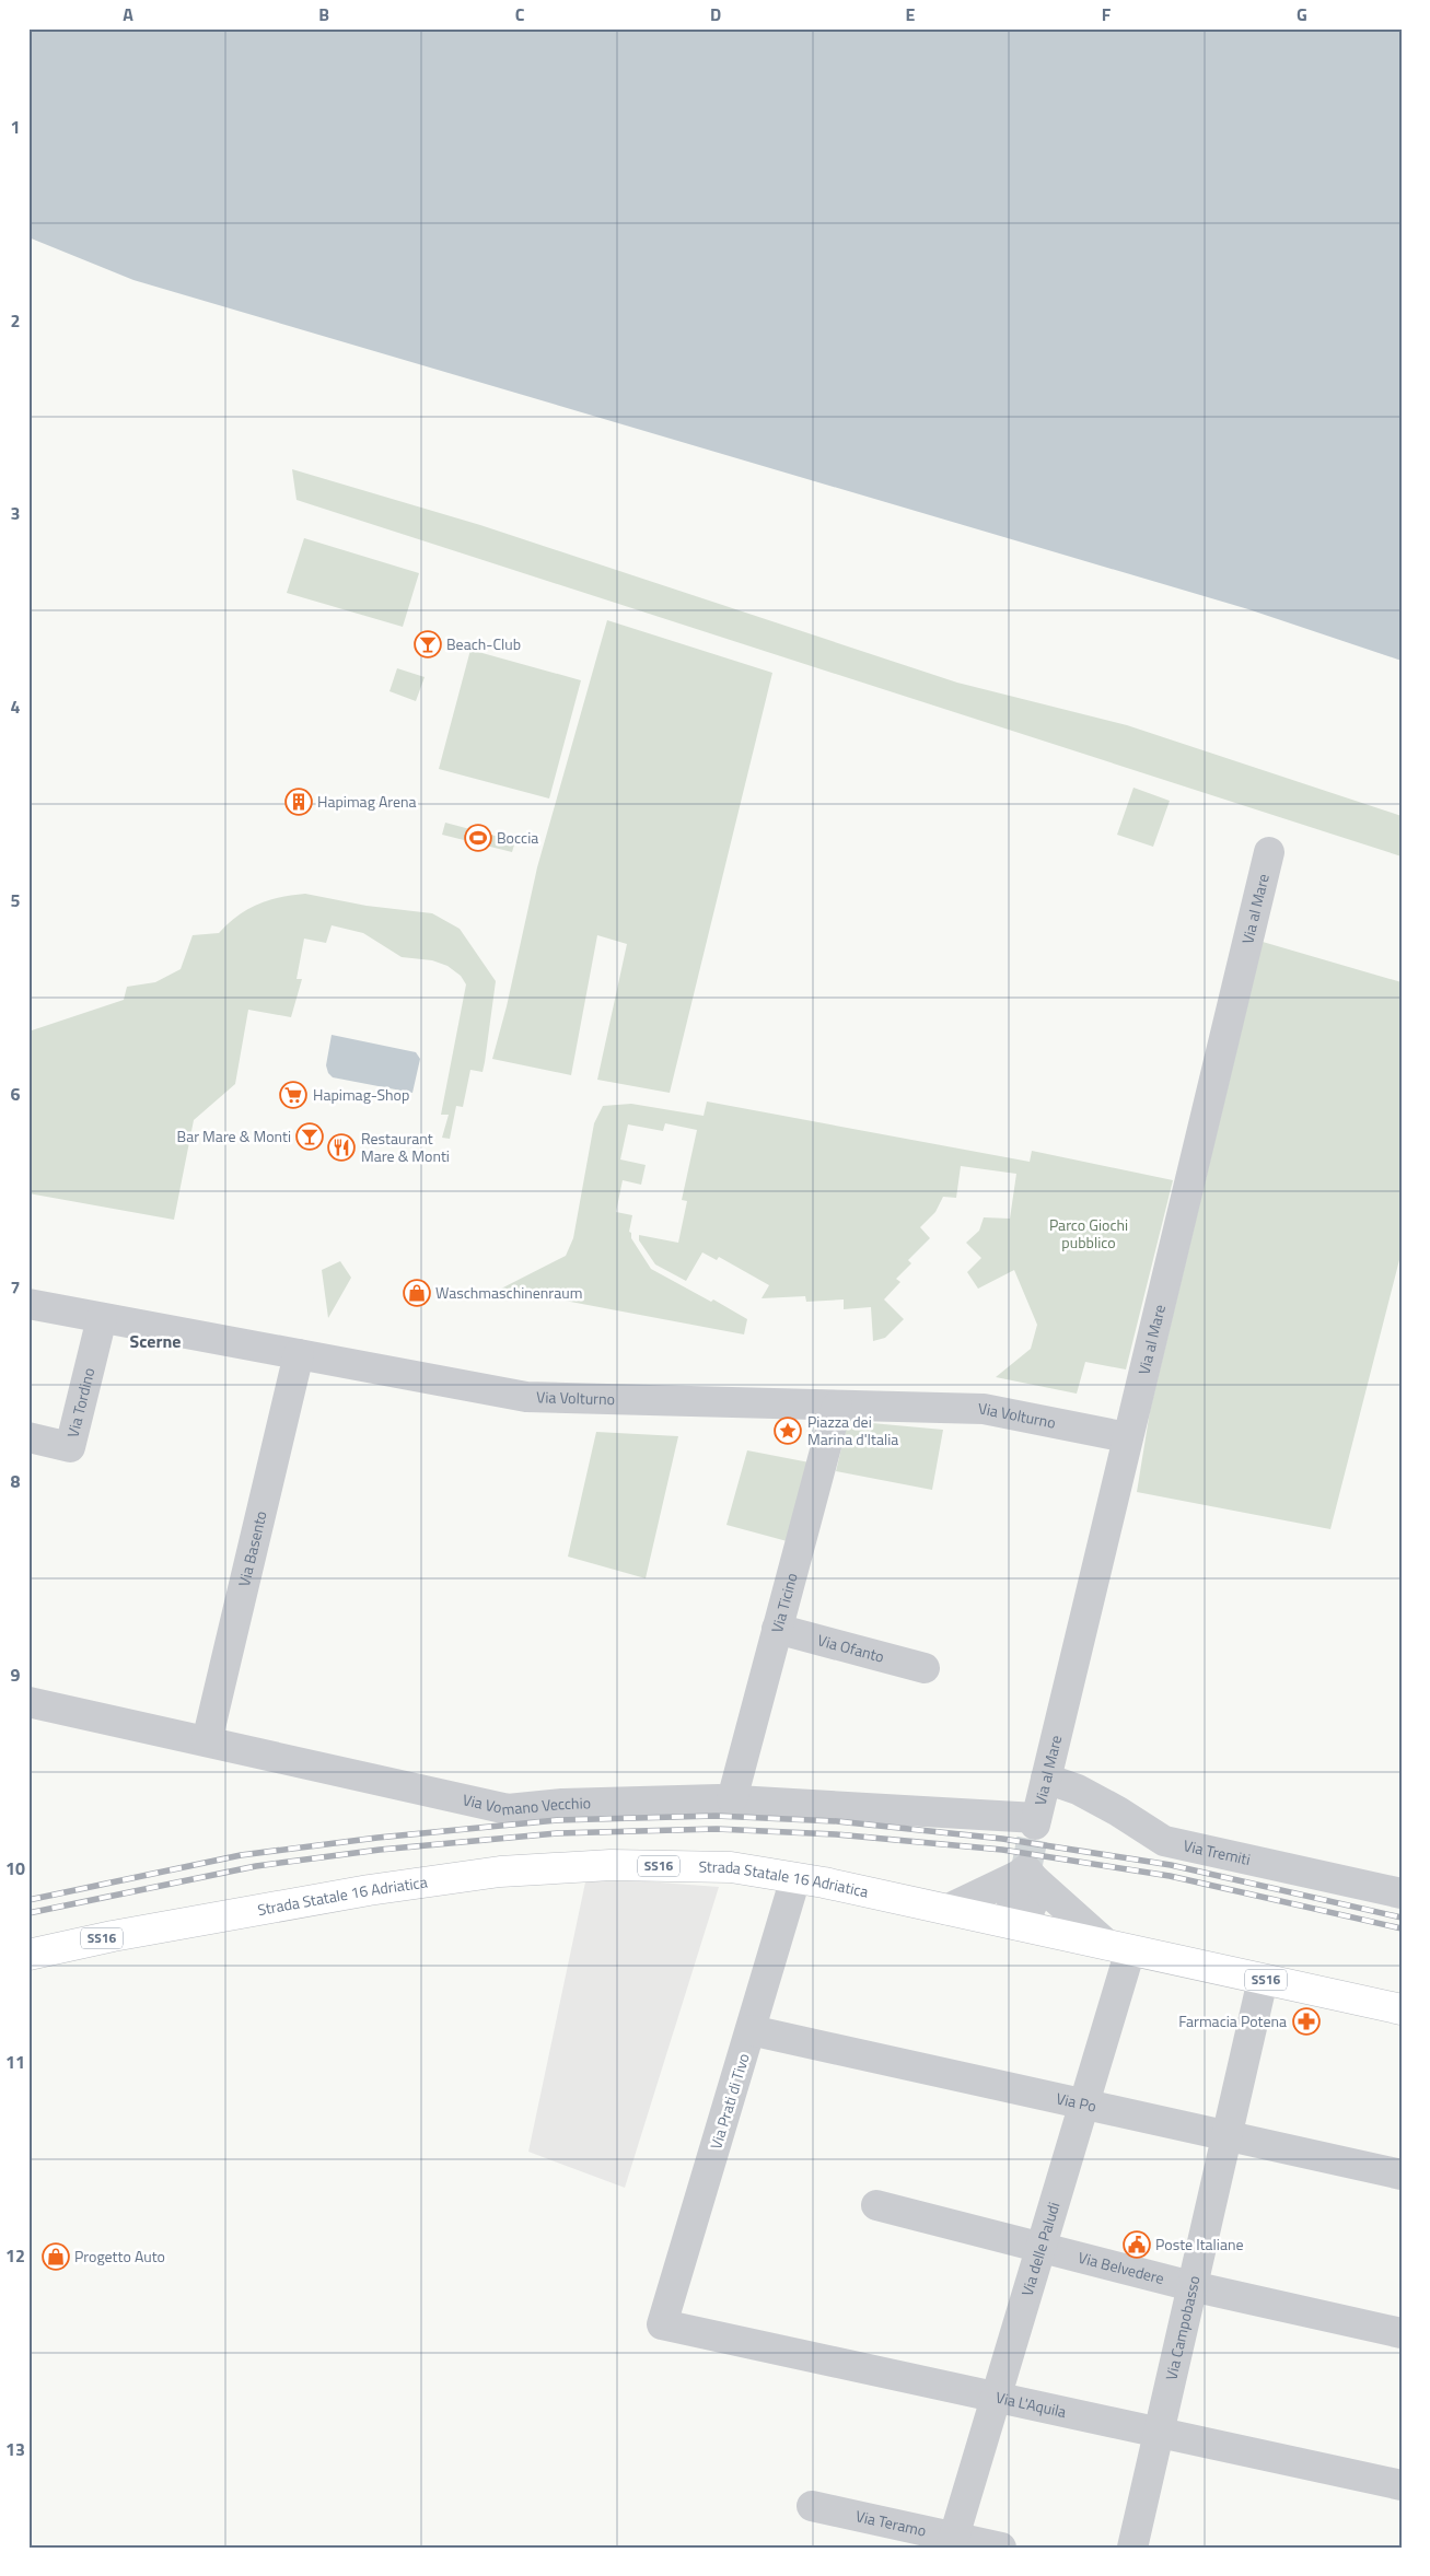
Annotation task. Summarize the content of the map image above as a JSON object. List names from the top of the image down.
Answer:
{
  "streets": {
    "main road": ["SS16", "Strada Statale 16 Adriatica"],
    "street": [
      "Via al Mare",
      "Via Volturno",
      "Via Tordino",
      "Via Basento",
      "Via Ticino",
      "Via Ofanto",
      "Via Vomano Vecchio",
      "Via Tremiti",
      "Via Prati di Tivo",
      "Via Po",
      "Via delle Paludi",
      "Via Belvedere",
      "Via Campobasso",
      "Via L'Aquila",
      "Via Teramo"
    ]
  },
  "crossings": [
    ["Via al Mare", "Via Volturno"],
    ["Via al Mare", "Via Vomano Vecchio"],
    ["Via al Mare", "Via Tremiti"],
    ["Via Volturno", "Via Tordino"],
    ["Via Volturno", "Via Basento"],
    ["Via Volturno", "Via Ticino"],
    ["Via Basento", "Via Vomano Vecchio"],
    ["Via Ticino", "Via Ofanto"],
    ["Via Ticino", "Via Vomano Vecchio"],
    ["Strada Statale 16 Adriatica", "Via Prati di Tivo"],
    ["Strada Statale 16 Adriatica", "Via delle Paludi"],
    ["Strada Statale 16 Adriatica", "Via Campobasso"],
    ["Via Prati di Tivo", "Via Po"],
    ["Via Prati di Tivo", "Via L'Aquila"],
    ["Via Po", "Via delle Paludi"],
    ["Via Po", "Via Campobasso"],
    ["Via delle Paludi", "Via Belvedere"],
    ["Via delle Paludi", "Via L'Aquila"],
    ["Via delle Paludi", "Via Teramo"],
    ["Via Belvedere", "Via Campobasso"],
    ["Via Campobasso", "Via L'Aquila"]
  ],
  "districts": ["Scerne"],
  "parks": ["Parco Giochi pubblico"],
  "places": {
    "bar": ["Beach-Club", "Bar Mare & Monti"],
    "building": ["Hapimag Arena"],
    "sports": ["Boccia"],
    "supermarket": ["Hapimag-Shop"],
    "restaurant": ["Restaurant Mare & Monti"],
    "shop": ["Waschmaschinenraum", "Progetto Auto"],
    "place": ["Piazza dei Marina d'Italia"],
    "pharmacy": ["Farmacia Potena"],
    "public building": ["Poste Italiane"]
  },
  "grid": {
    "columns": [
      "A",
      "B",
      "C",
      "D",
      "E",
      "F",
      "G"
    ],
    "rows": [
      "1",
      "2",
      "3",
      "4",
      "5",
      "6",
      "7",
      "8",
      "9",
      "10",
      "11",
      "12",
      "13"
    ]
  }
}
